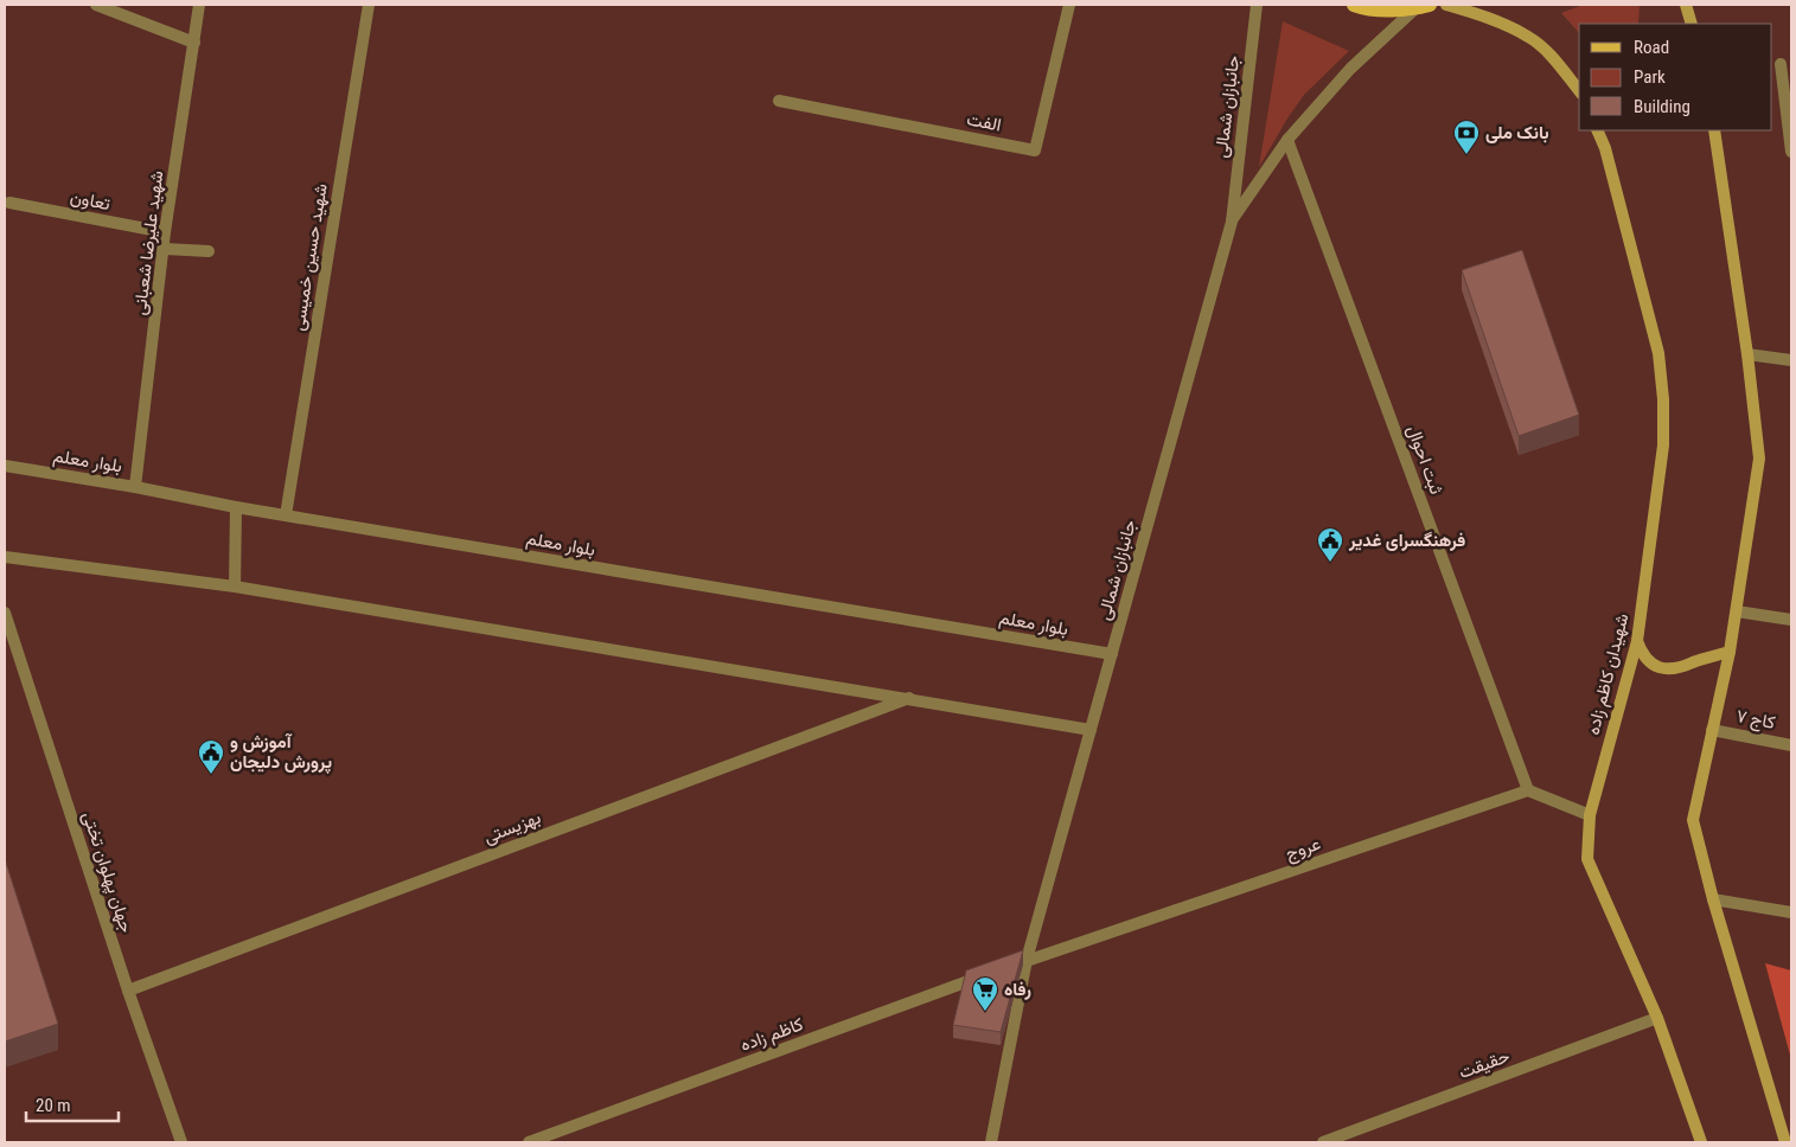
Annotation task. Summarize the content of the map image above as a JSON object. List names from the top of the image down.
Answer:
{
  "streets": {
    "main road": ["شهیدان کاظم زاده"],
    "street": [
      "جانبازان شمالی",
      "الفت",
      "تعاون",
      "شهید علیرضا شعبانی",
      "شهید حسین خمیسی",
      "ثبت احوال",
      "بلوار معلم",
      "کاج ۷",
      "بهزیستی",
      "عروج",
      "جهان پهلوان تختی",
      "کاظم زاده",
      "حقیقت"
    ]
  },
  "crossings": [
    ["جانبازان شمالی", "بلوار معلم"],
    ["جانبازان شمالی", "عروج"],
    ["جانبازان شمالی", "کاظم زاده"],
    ["تعاون", "شهید علیرضا شعبانی"],
    ["شهید علیرضا شعبانی", "بلوار معلم"],
    ["شهید حسین خمیسی", "بلوار معلم"],
    ["ثبت احوال", "عروج"],
    ["شهیدان کاظم زاده", "حقیقت"],
    ["بهزیستی", "جهان پهلوان تختی"],
    ["عروج", "کاظم زاده"]
  ],
  "places": {
    "bank": ["بانک ملی"],
    "public building": ["فرهنگسرای غدیر", "آموزش و پرورش دلیجان"],
    "supermarket": ["رفاه"]
  },
  "legend": ["Road", "Park", "Building"],
  "scale_bar": "20 m"
}
